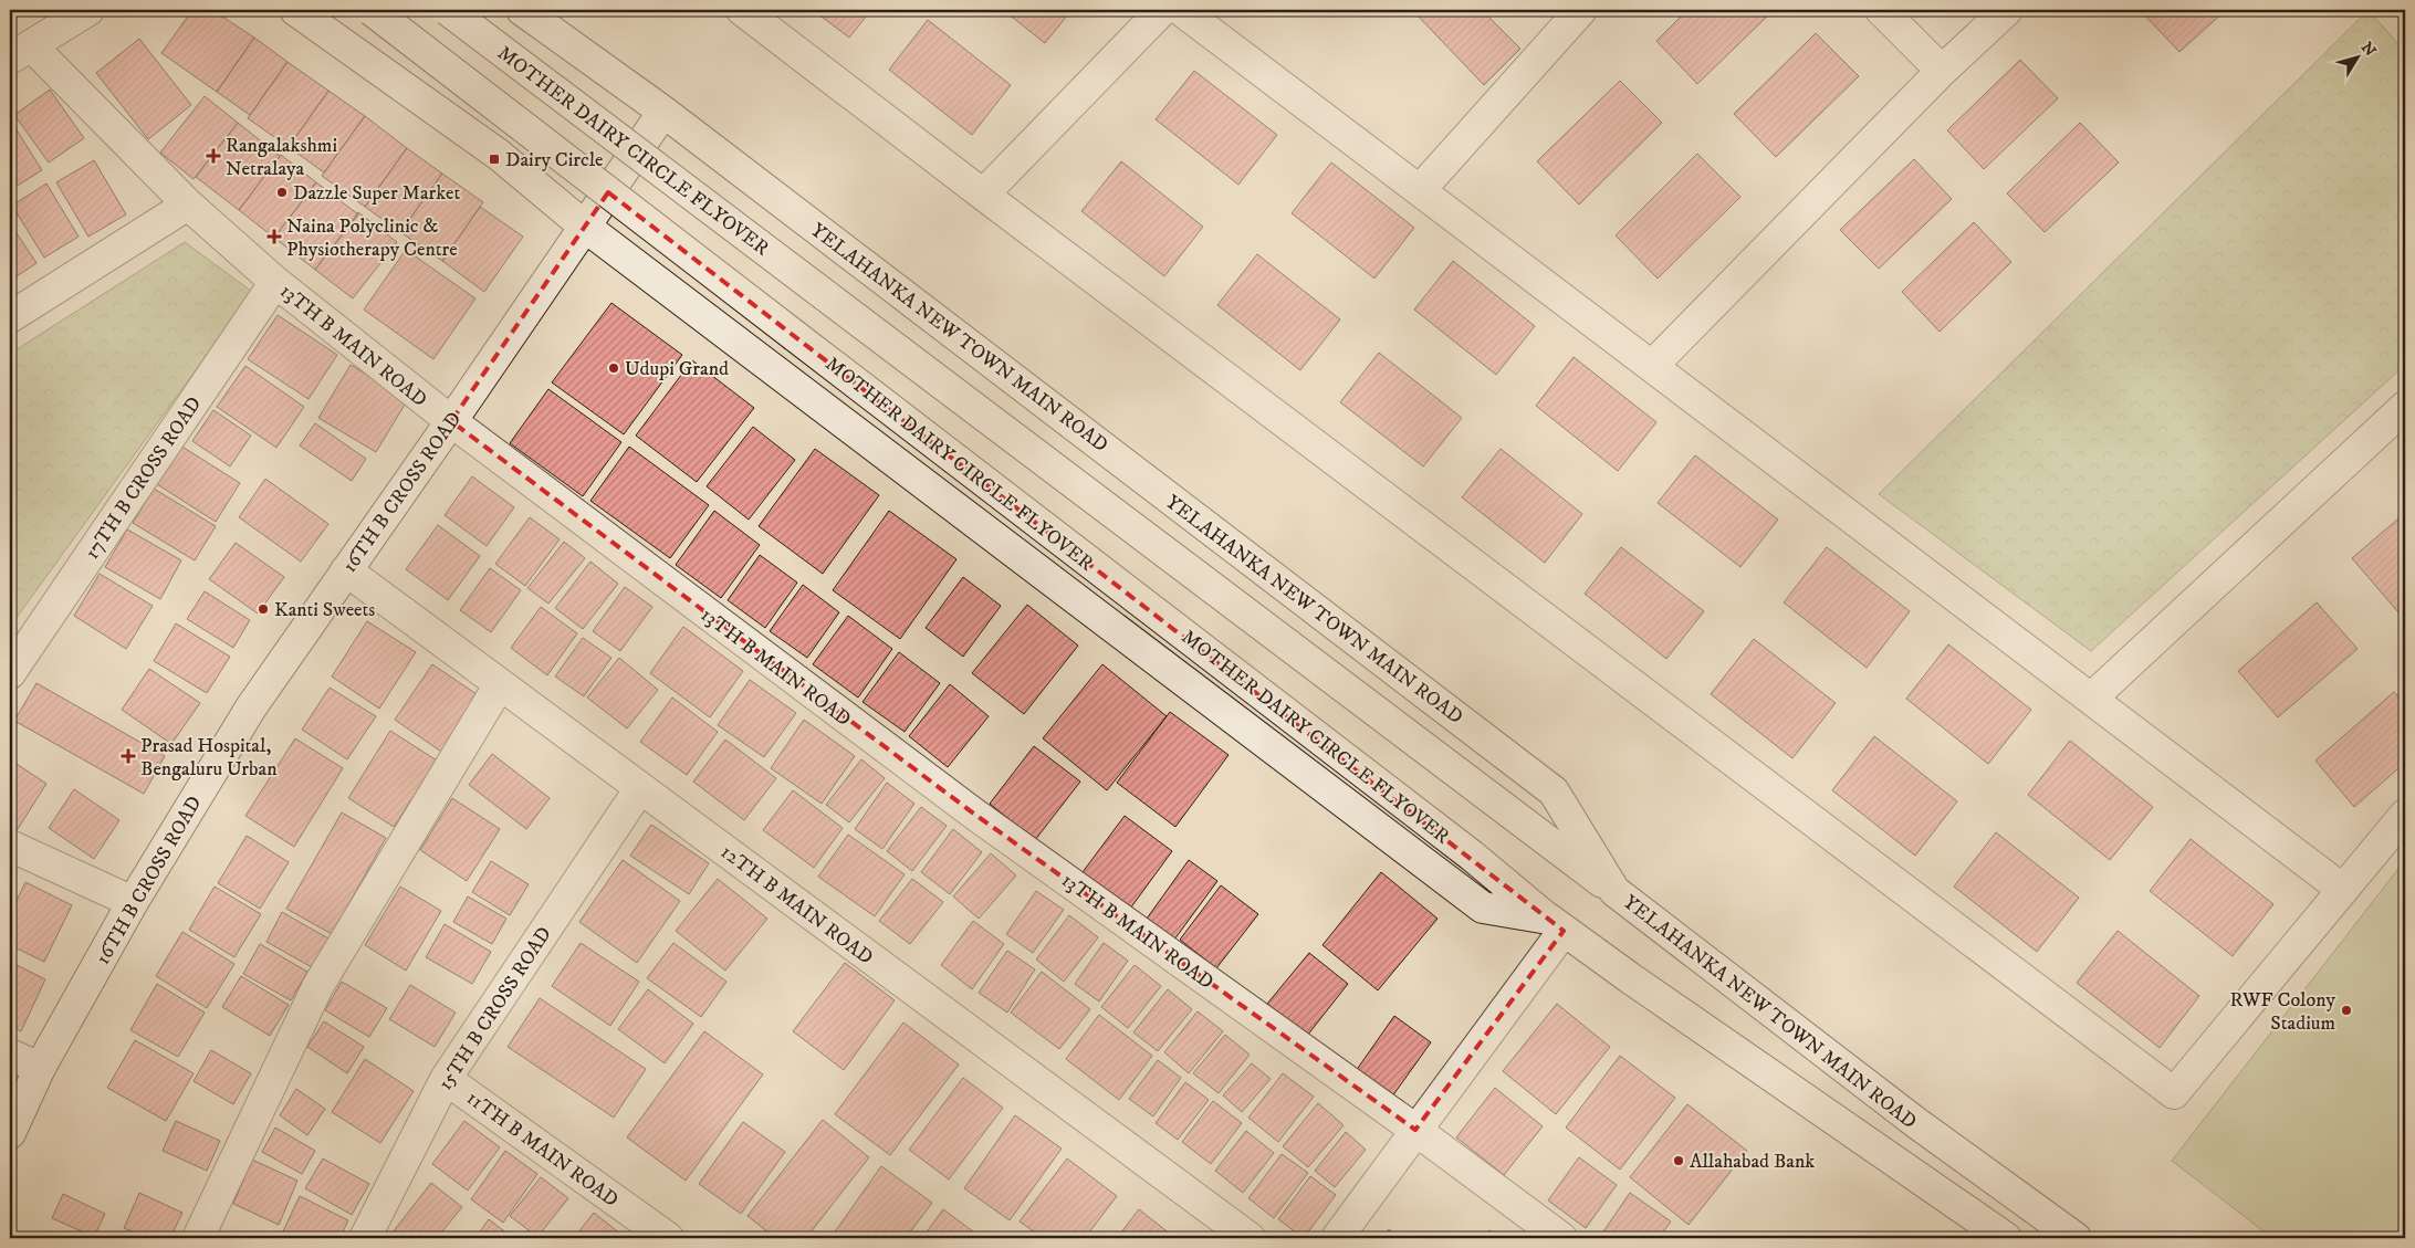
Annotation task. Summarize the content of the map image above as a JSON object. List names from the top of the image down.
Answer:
{
  "streets": {
    "street": [
      "MOTHER DAIRY CIRCLE FLYOVER",
      "YELAHANKA NEW TOWN MAIN ROAD",
      "13TH B MAIN ROAD",
      "17TH B CROSS ROAD",
      "16TH B CROSS ROAD",
      "12TH B MAIN ROAD",
      "15TH B CROSS ROAD",
      "11TH B MAIN ROAD"
    ]
  },
  "crossings": [
    ["MOTHER DAIRY CIRCLE FLYOVER", "YELAHANKA NEW TOWN MAIN ROAD"],
    ["YELAHANKA NEW TOWN MAIN ROAD", "16TH B CROSS ROAD"],
    ["13TH B MAIN ROAD", "17TH B CROSS ROAD"],
    ["13TH B MAIN ROAD", "16TH B CROSS ROAD"],
    ["16TH B CROSS ROAD", "12TH B MAIN ROAD"],
    ["12TH B MAIN ROAD", "15TH B CROSS ROAD"],
    ["15TH B CROSS ROAD", "11TH B MAIN ROAD"]
  ],
  "places": {
    "health": ["Rangalakshmi Netralaya", "Naina Polyclinic & Physiotherapy Centre", "Prasad Hospital, Bengaluru Urban"],
    "transit": ["Dairy Circle"],
    "other": [
      "Dazzle Super Market",
      "Udupi Grand",
      "Kanti Sweets",
      "RWF Colony Stadium",
      "Allahabad Bank"
    ]
  },
  "north": "top right"
}
